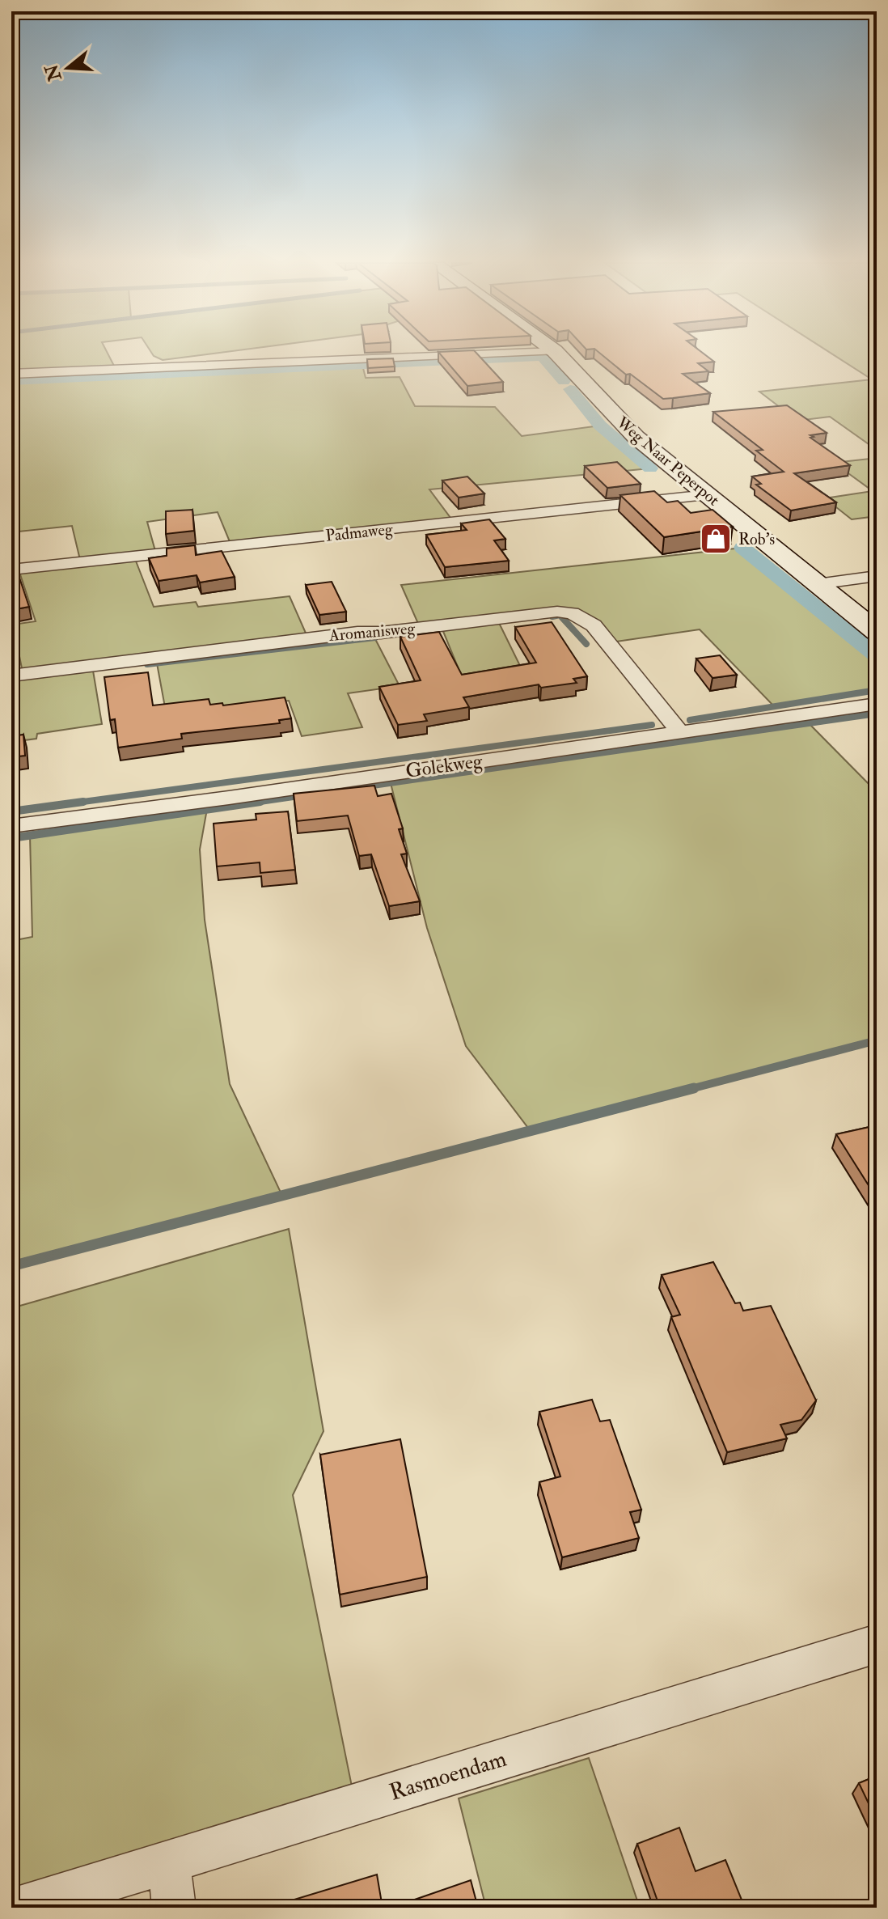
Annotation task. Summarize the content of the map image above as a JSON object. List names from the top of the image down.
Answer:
{
  "streets": {
    "street": [
      "Weg Naar Peperpot",
      "Padmaweg",
      "Aromanisweg",
      "Golekweg",
      "Rasmoendam"
    ]
  },
  "crossings": [
    ["Weg Naar Peperpot", "Padmaweg"],
    ["Aromanisweg", "Golekweg"]
  ],
  "places": {
    "shop": ["Rob's"]
  },
  "north": "left"
}
